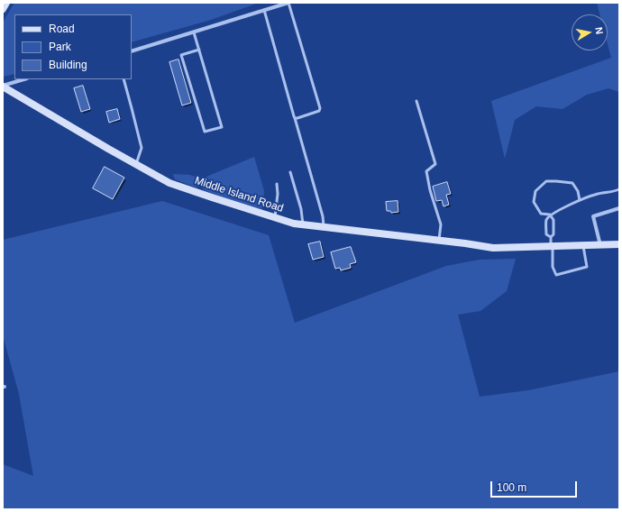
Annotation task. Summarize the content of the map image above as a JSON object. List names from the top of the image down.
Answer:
{
  "streets": {
    "street": ["Middle Island Road"]
  },
  "legend": ["Road", "Park", "Building"],
  "scale_bar": "100 m",
  "north": "right"
}
